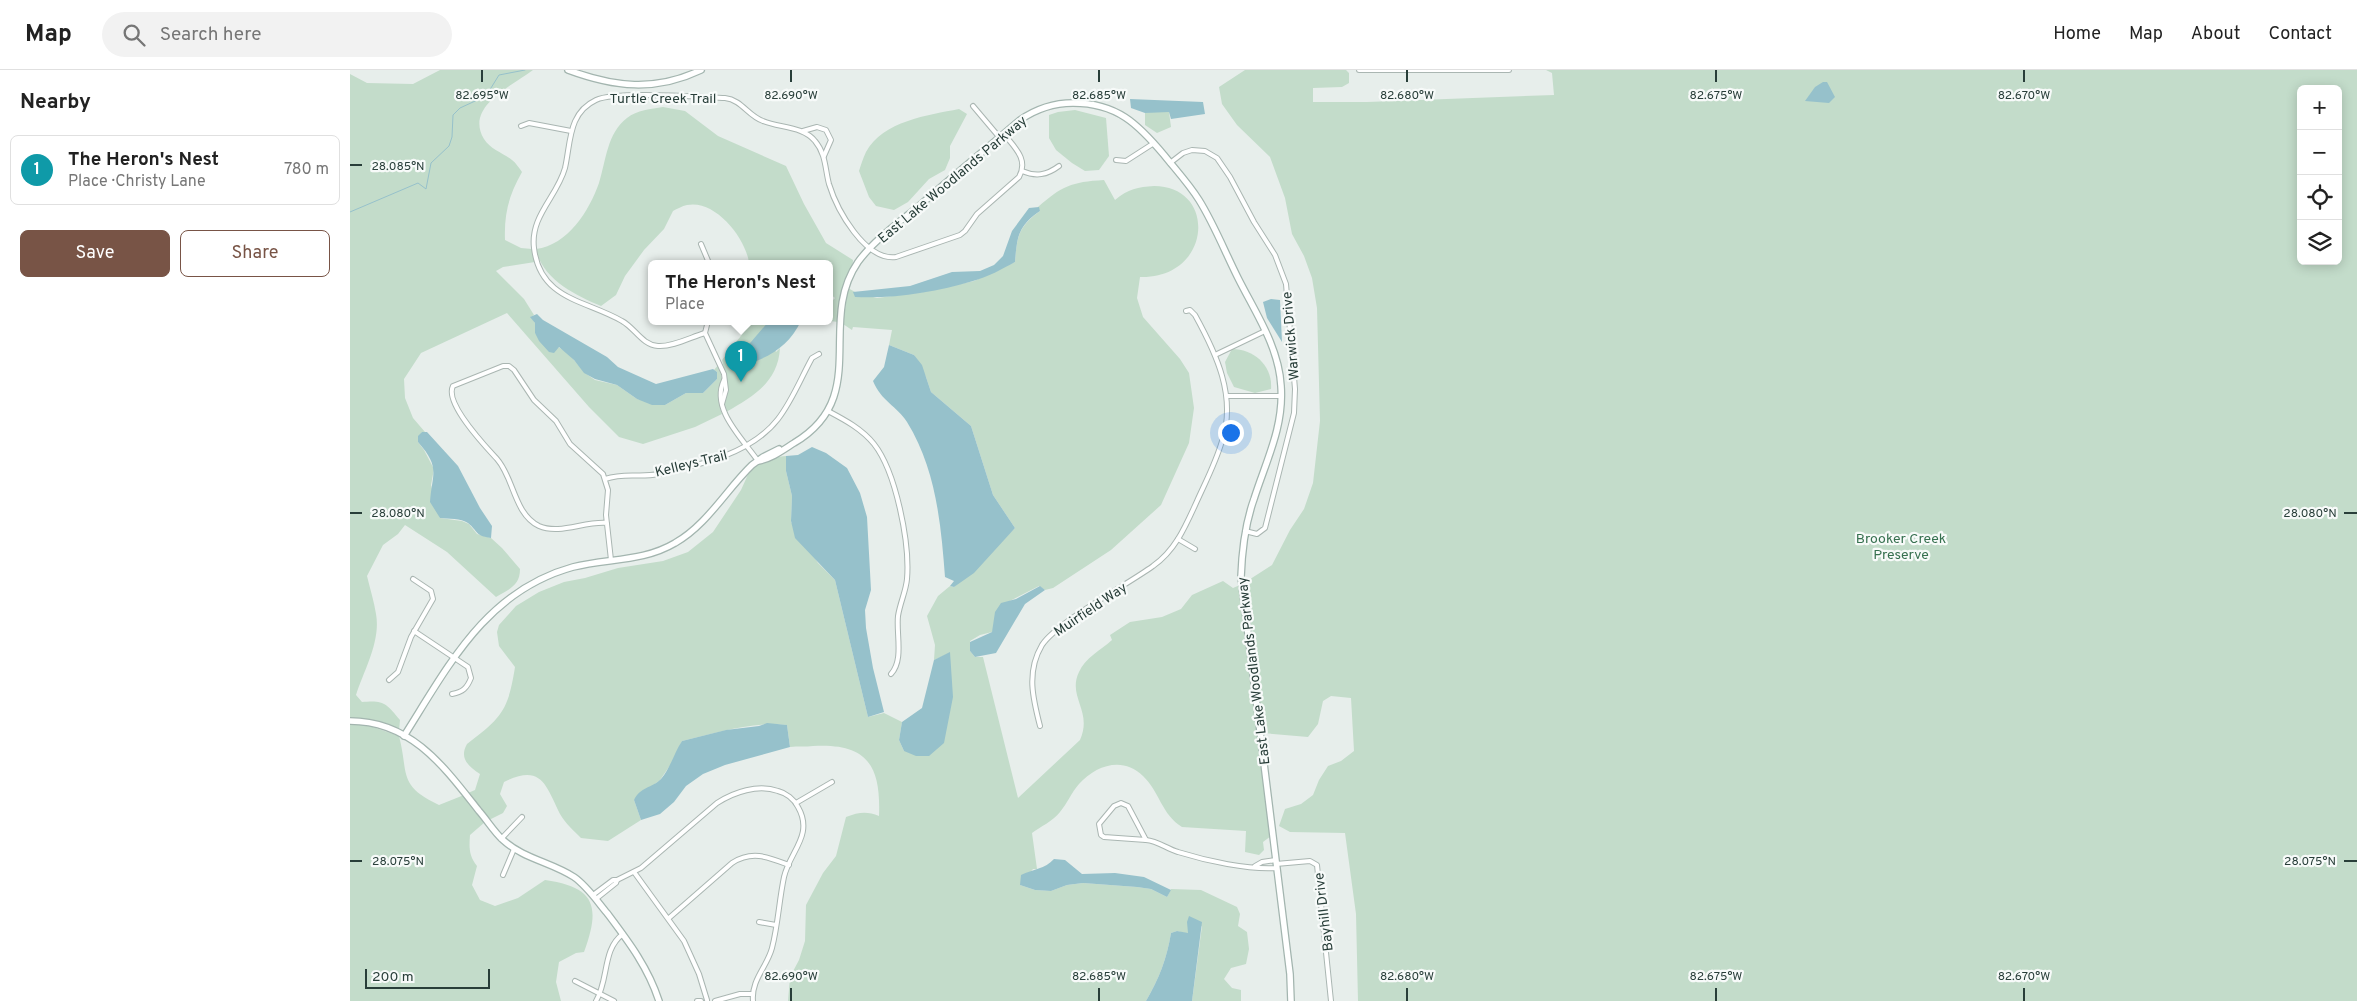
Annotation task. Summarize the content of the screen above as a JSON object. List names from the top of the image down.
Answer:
{
  "streets": {
    "street": [
      "Turtle Creek Trail",
      "East Lake Woodlands Parkway",
      "Warwick Drive",
      "Kelleys Trail",
      "Muirfield Way",
      "Bayhill Drive"
    ]
  },
  "crossings": [
    ["Turtle Creek Trail", "East Lake Woodlands Parkway"],
    ["East Lake Woodlands Parkway", "Warwick Drive"],
    ["East Lake Woodlands Parkway", "Bayhill Drive"]
  ],
  "parks": ["Brooker Creek Preserve"],
  "scale_bar": "200 m",
  "page": {
    "header": "Map",
    "search": "Search here",
    "nav": [
      "Home",
      "Map",
      "About",
      "Contact"
    ],
    "heading": "Nearby",
    "map_buttons": ["+", "−"],
    "list": [
      {
        "mark": "1",
        "name": "The Heron's Nest",
        "note": "Place · Christy Lane",
        "value": "780 m"
      }
    ],
    "buttons": ["Save", "Share"],
    "popup": ["The Heron's Nest", "Place"],
    "pins": "1",
    "scale": "200 m"
  },
  "coordinates": [
    "82.695°W",
    "82.690°W",
    "82.685°W",
    "82.680°W",
    "82.675°W",
    "82.670°W",
    "28.085°N",
    "28.080°N",
    "28.075°N"
  ]
}
